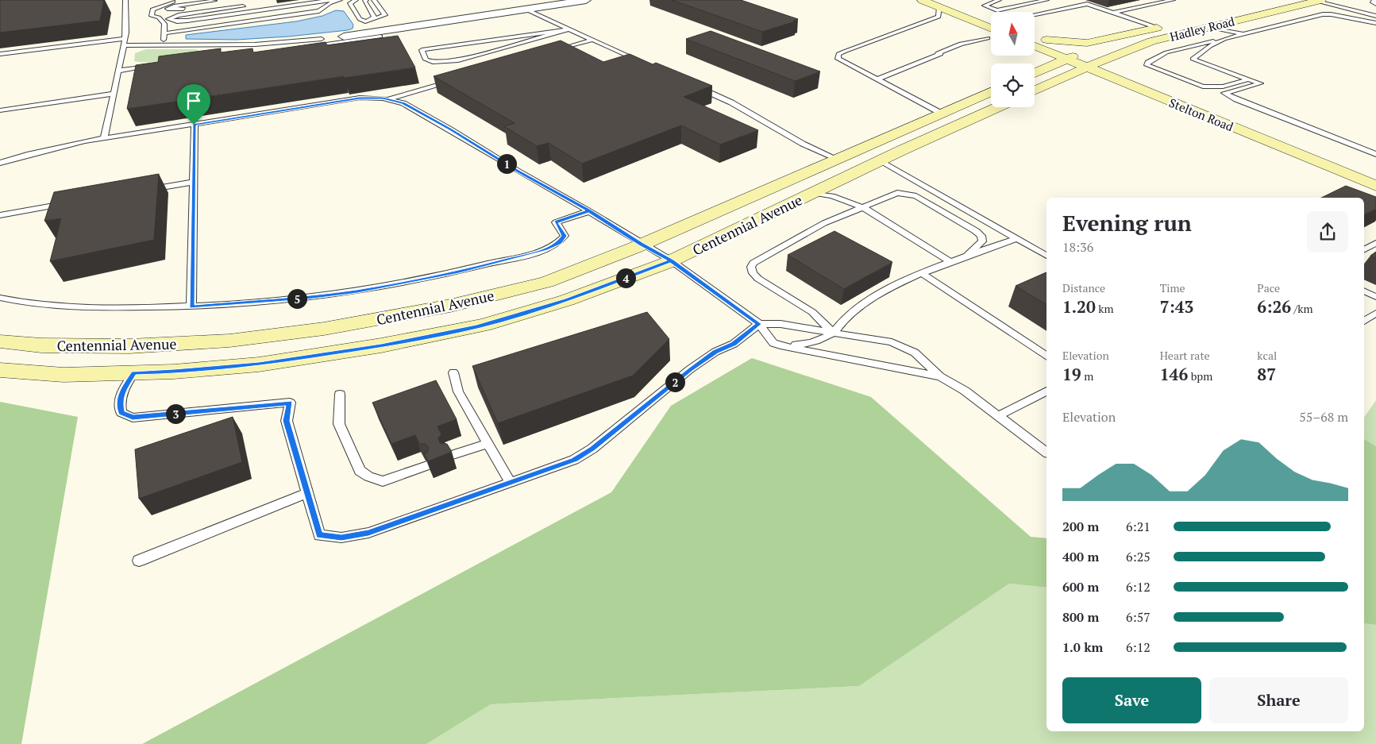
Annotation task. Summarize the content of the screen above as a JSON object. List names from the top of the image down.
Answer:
{
  "streets": {
    "main road": ["Hadley Road", "Stelton Road", "Centennial Avenue"]
  },
  "crossings": [
    ["Hadley Road", "Stelton Road"]
  ],
  "north": "top",
  "page": {
    "pins": [
      "1",
      "4",
      "5",
      "2",
      "3"
    ],
    "heading": ["Evening run", "18:36"],
    "stats": [
      ["Distance", "1.20 km"],
      ["Time", "7:43"],
      ["Pace", "6:26 /km"],
      ["Elevation", "19 m"],
      ["Heart rate", "146 bpm"],
      ["kcal", "87"]
    ],
    "chart": ["Elevation", "55–68 m"],
    "list": [
      {
        "name": "200 m",
        "note": "6:21"
      },
      {
        "name": "400 m",
        "note": "6:25"
      },
      {
        "name": "600 m",
        "note": "6:12"
      },
      {
        "name": "800 m",
        "note": "6:57"
      },
      {
        "name": "1.0 km",
        "note": "6:12"
      }
    ],
    "buttons": ["Save", "Share"]
  }
}
